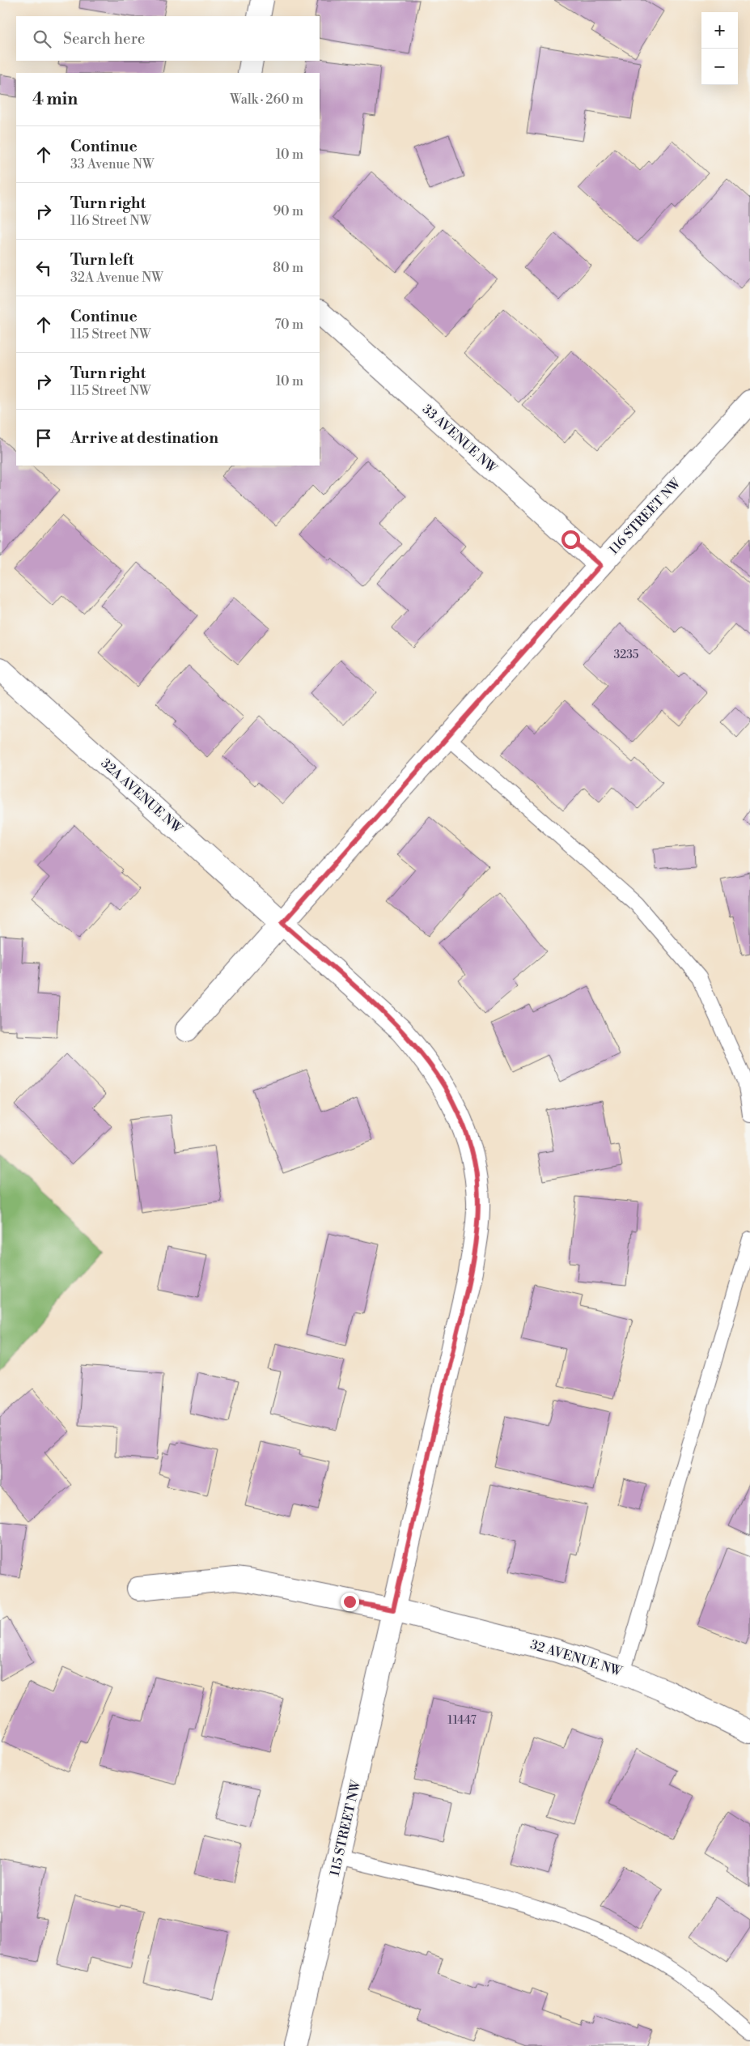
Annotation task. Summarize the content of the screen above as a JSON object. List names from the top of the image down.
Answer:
{
  "streets": {
    "street": [
      "33 AVENUE NW",
      "116 STREET NW",
      "32A AVENUE NW",
      "32 AVENUE NW",
      "115 STREET NW"
    ]
  },
  "crossings": [
    ["33 AVENUE NW", "116 STREET NW"],
    ["116 STREET NW", "32A AVENUE NW"],
    ["32A AVENUE NW", "115 STREET NW"],
    ["32 AVENUE NW", "115 STREET NW"]
  ],
  "house_numbers": ["3235", "11447"],
  "page": {
    "map_buttons": ["+", "−"],
    "search": "Search here",
    "heading": ["4 min", "Walk · 260 m"],
    "list": [
      ["Continue", "33 Avenue NW", "10 m"],
      ["Turn right", "116 Street NW", "90 m"],
      ["Turn left", "32A Avenue NW", "80 m"],
      ["Continue", "115 Street NW", "70 m"],
      ["Turn right", "115 Street NW", "10 m"],
      "Arrive at destination"
    ]
  }
}
